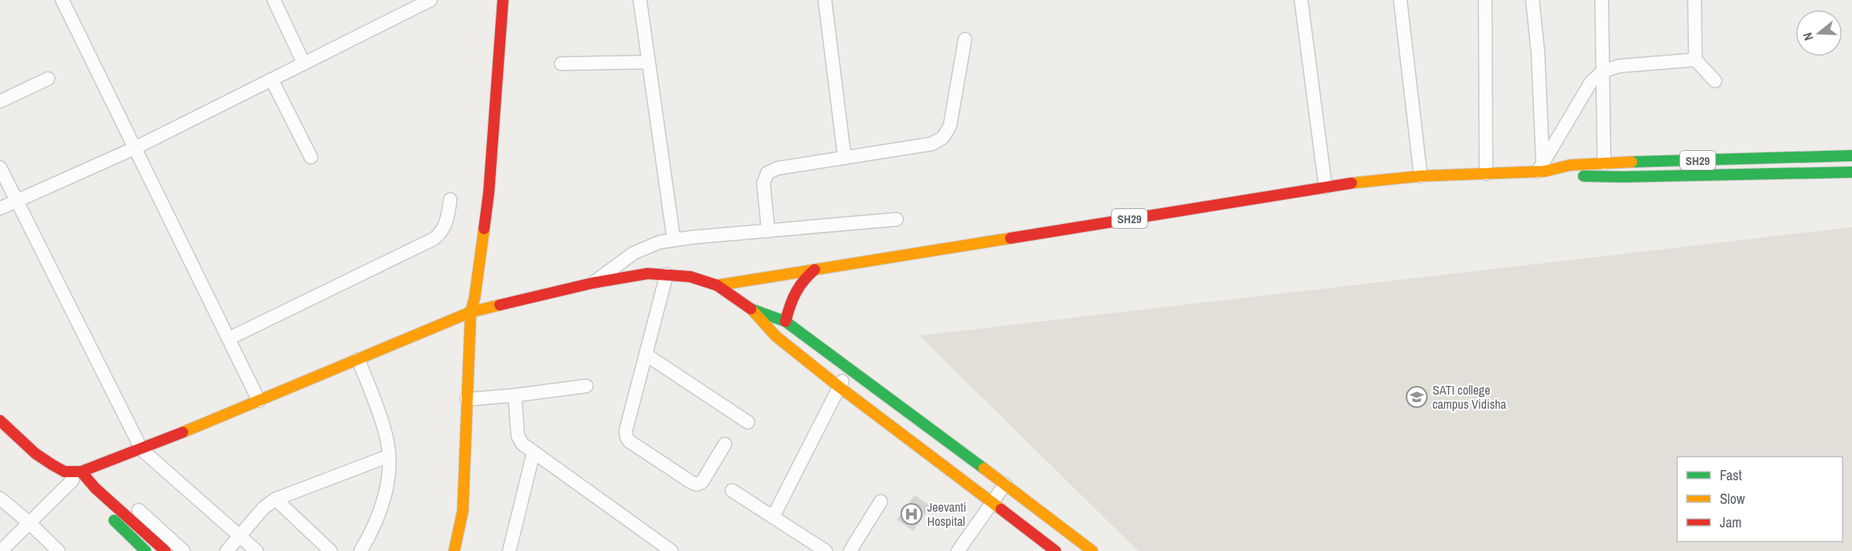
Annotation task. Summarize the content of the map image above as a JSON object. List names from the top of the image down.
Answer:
{
  "streets": {
    "main road": ["SH29"]
  },
  "places": {
    "school or university": ["SATI college campus Vidisha"],
    "hospital": ["Jeevanti Hospital"]
  },
  "legend": ["Fast", "Slow", "Jam"],
  "north": "left"
}
